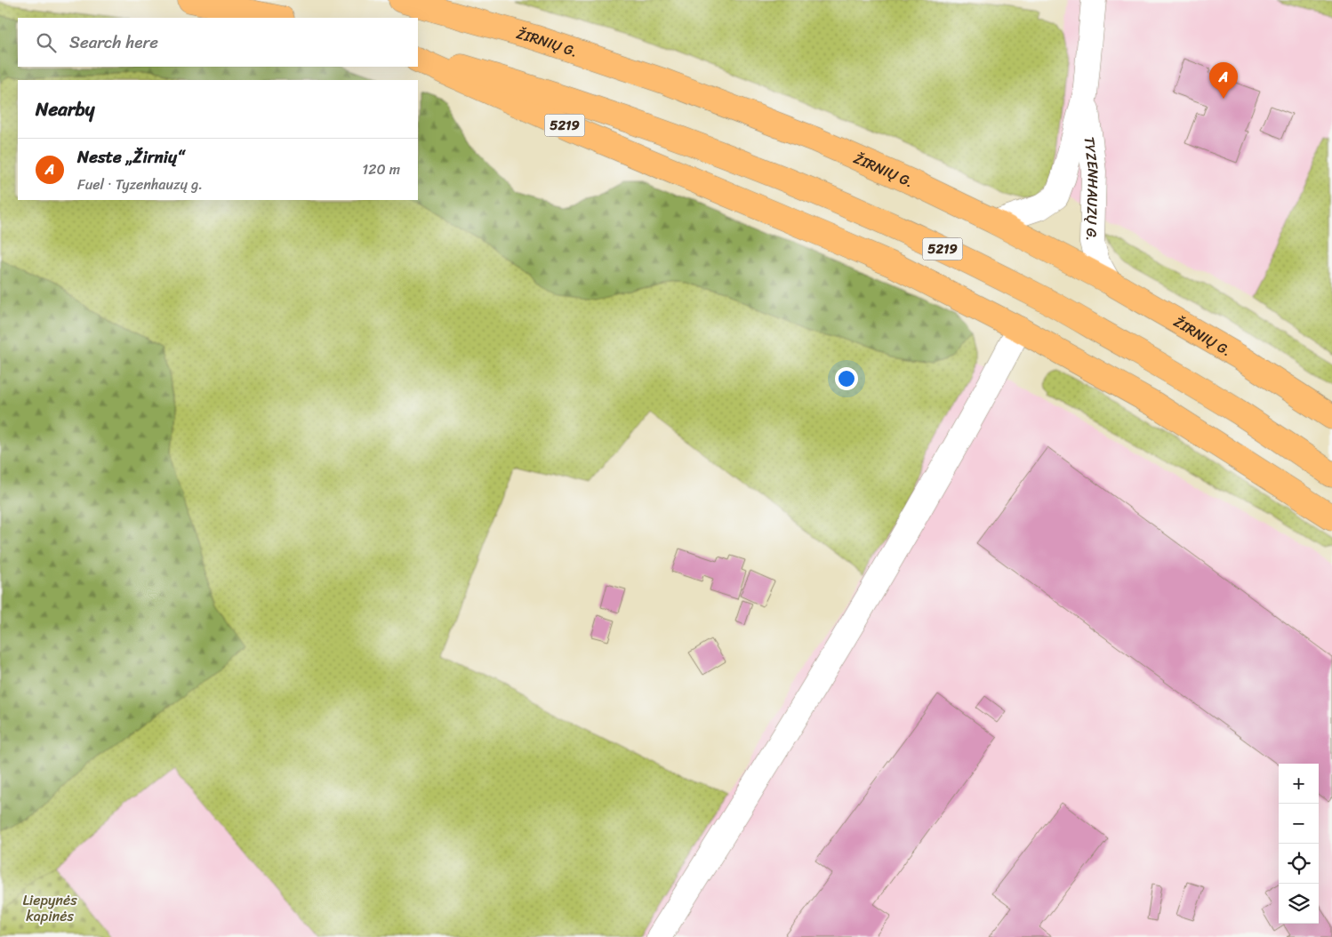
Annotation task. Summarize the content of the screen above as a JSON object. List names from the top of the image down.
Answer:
{
  "streets": {
    "highway": ["ŽIRNIŲ G.", "5219"],
    "street": ["TYZENHAUZŲ G."]
  },
  "crossings": [
    ["ŽIRNIŲ G.", "TYZENHAUZŲ G."]
  ],
  "parks": ["Liepynės kapinės"],
  "page": {
    "search": "Search here",
    "pins": "A",
    "heading": "Nearby",
    "list": [
      {
        "mark": "A",
        "name": "Neste „Žirnių“",
        "note": "Fuel · Tyzenhauzų g.",
        "value": "120 m"
      }
    ],
    "map_buttons": ["+", "−"]
  }
}
